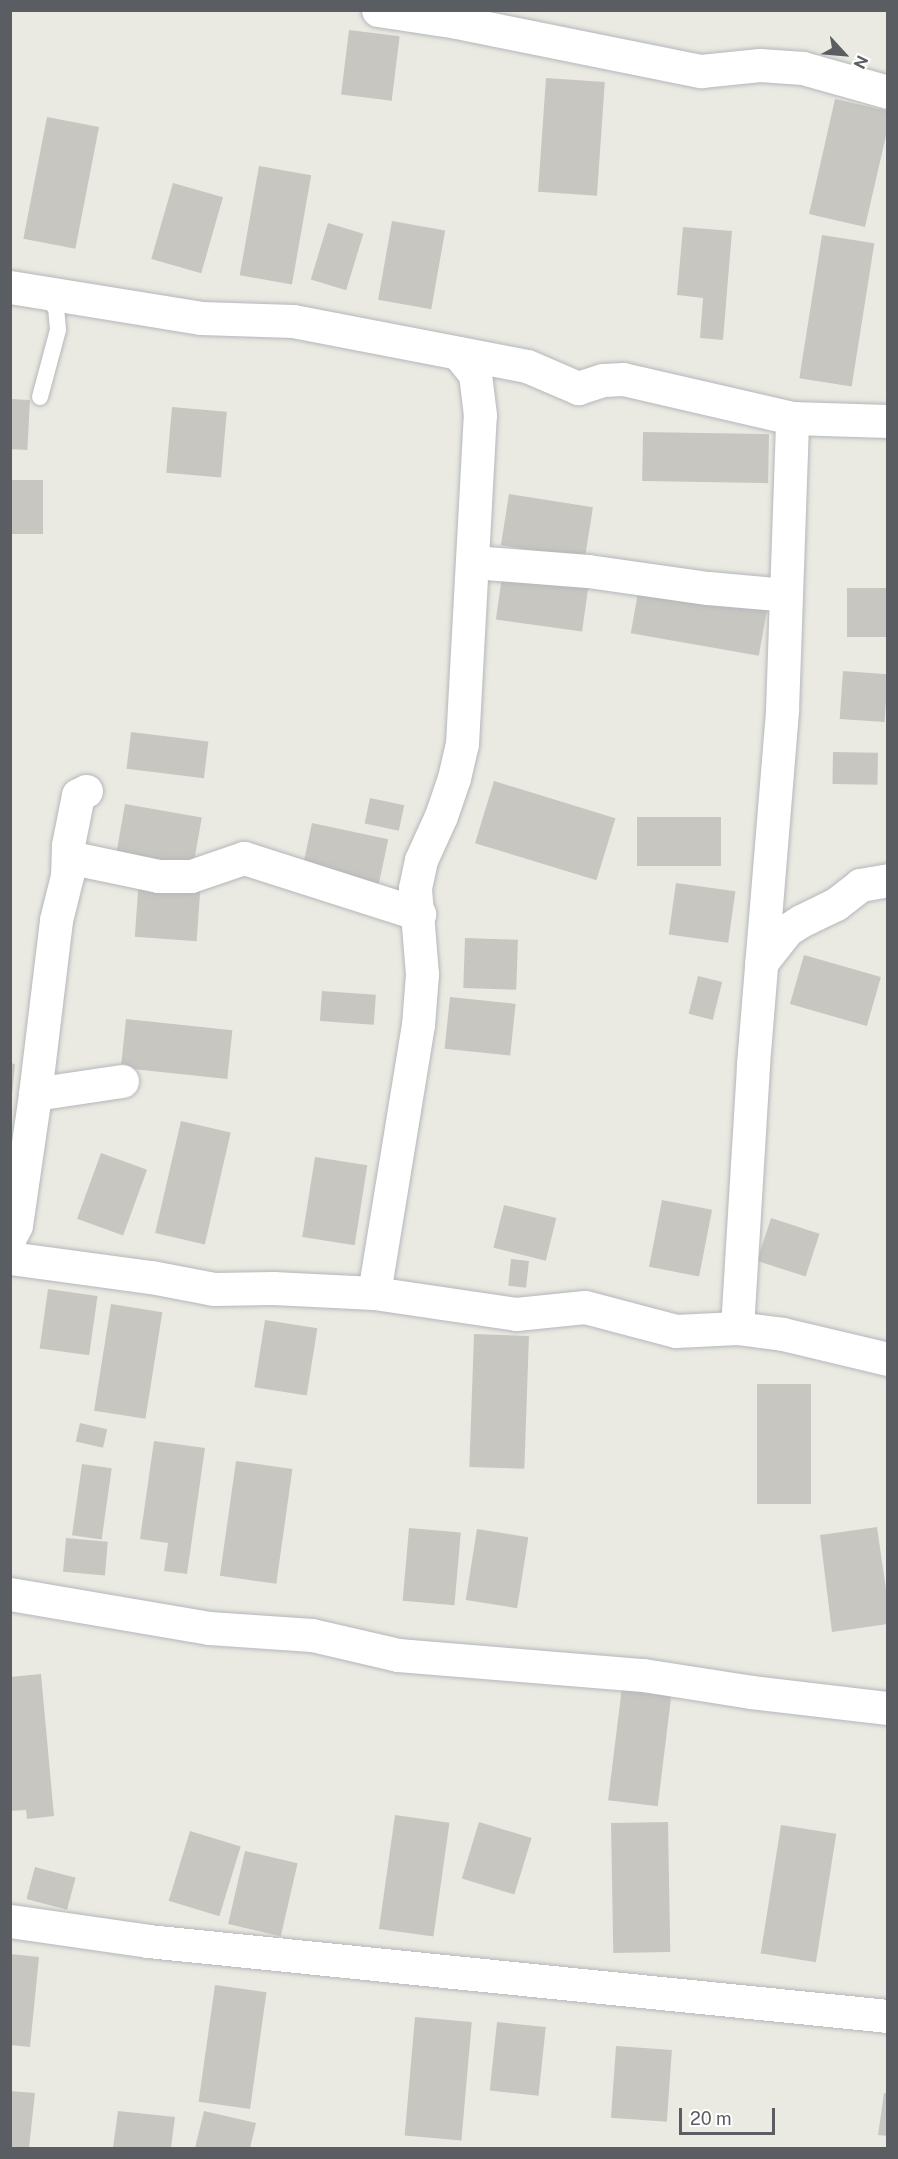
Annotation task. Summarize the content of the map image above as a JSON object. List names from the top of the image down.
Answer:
{
  "scale_bar": "20 m",
  "north": "bottom right"
}
